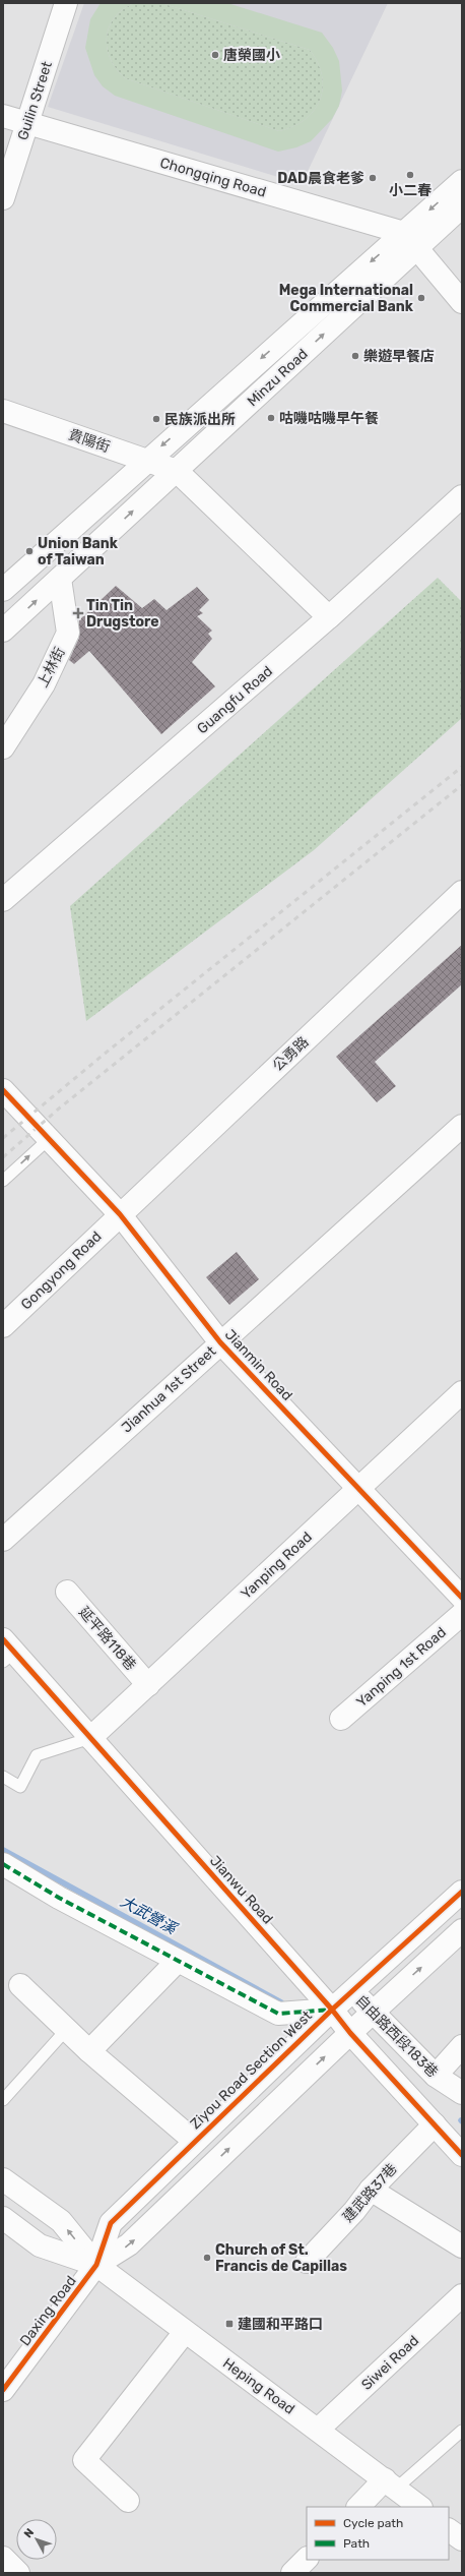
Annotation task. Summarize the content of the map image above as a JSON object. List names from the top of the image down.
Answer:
{
  "streets": {
    "street": [
      "Guilin Street",
      "Chongqing Road",
      "Minzu Road",
      "貴陽街",
      "上林街",
      "Guangfu Road",
      "公勇路",
      "Gongyong Road",
      "Jianmin Road",
      "Jianhua 1st Street",
      "Yanping Road",
      "延平路118巷",
      "Yanping 1st Road",
      "Jianwu Road",
      "自由路西段183巷",
      "Ziyou Road Section West",
      "建武路37巷",
      "Daxing Road",
      "Siwei Road",
      "Heping Road"
    ]
  },
  "crossings": [
    ["Guilin Street", "Chongqing Road"],
    ["Chongqing Road", "Minzu Road"],
    ["Minzu Road", "貴陽街"],
    ["Minzu Road", "上林街"],
    ["公勇路", "Gongyong Road"],
    ["公勇路", "Jianmin Road"],
    ["Gongyong Road", "Jianmin Road"],
    ["Jianmin Road", "Jianhua 1st Street"],
    ["Jianmin Road", "Yanping Road"],
    ["Yanping Road", "延平路118巷"],
    ["Yanping Road", "Jianwu Road"],
    ["Jianwu Road", "Ziyou Road Section West"],
    ["Jianwu Road", "建武路37巷"],
    ["自由路西段183巷", "Ziyou Road Section West"],
    ["Ziyou Road Section West", "Daxing Road"],
    ["Ziyou Road Section West", "Heping Road"],
    ["Daxing Road", "Heping Road"],
    ["Siwei Road", "Heping Road"]
  ],
  "water": ["大武營溪"],
  "places": {
    "other": [
      "唐榮國小",
      "小二春",
      "DAD晨食老爹",
      "Mega International Commercial Bank",
      "樂遊早餐店",
      "咕嘰咕嘰早午餐",
      "民族派出所",
      "Union Bank of Taiwan",
      "Church of St. Francis de Capillas"
    ],
    "health": ["Tin Tin Drugstore"],
    "transit": ["建國和平路口"]
  },
  "legend": ["Cycle path", "Path"],
  "north": "top left"
}
